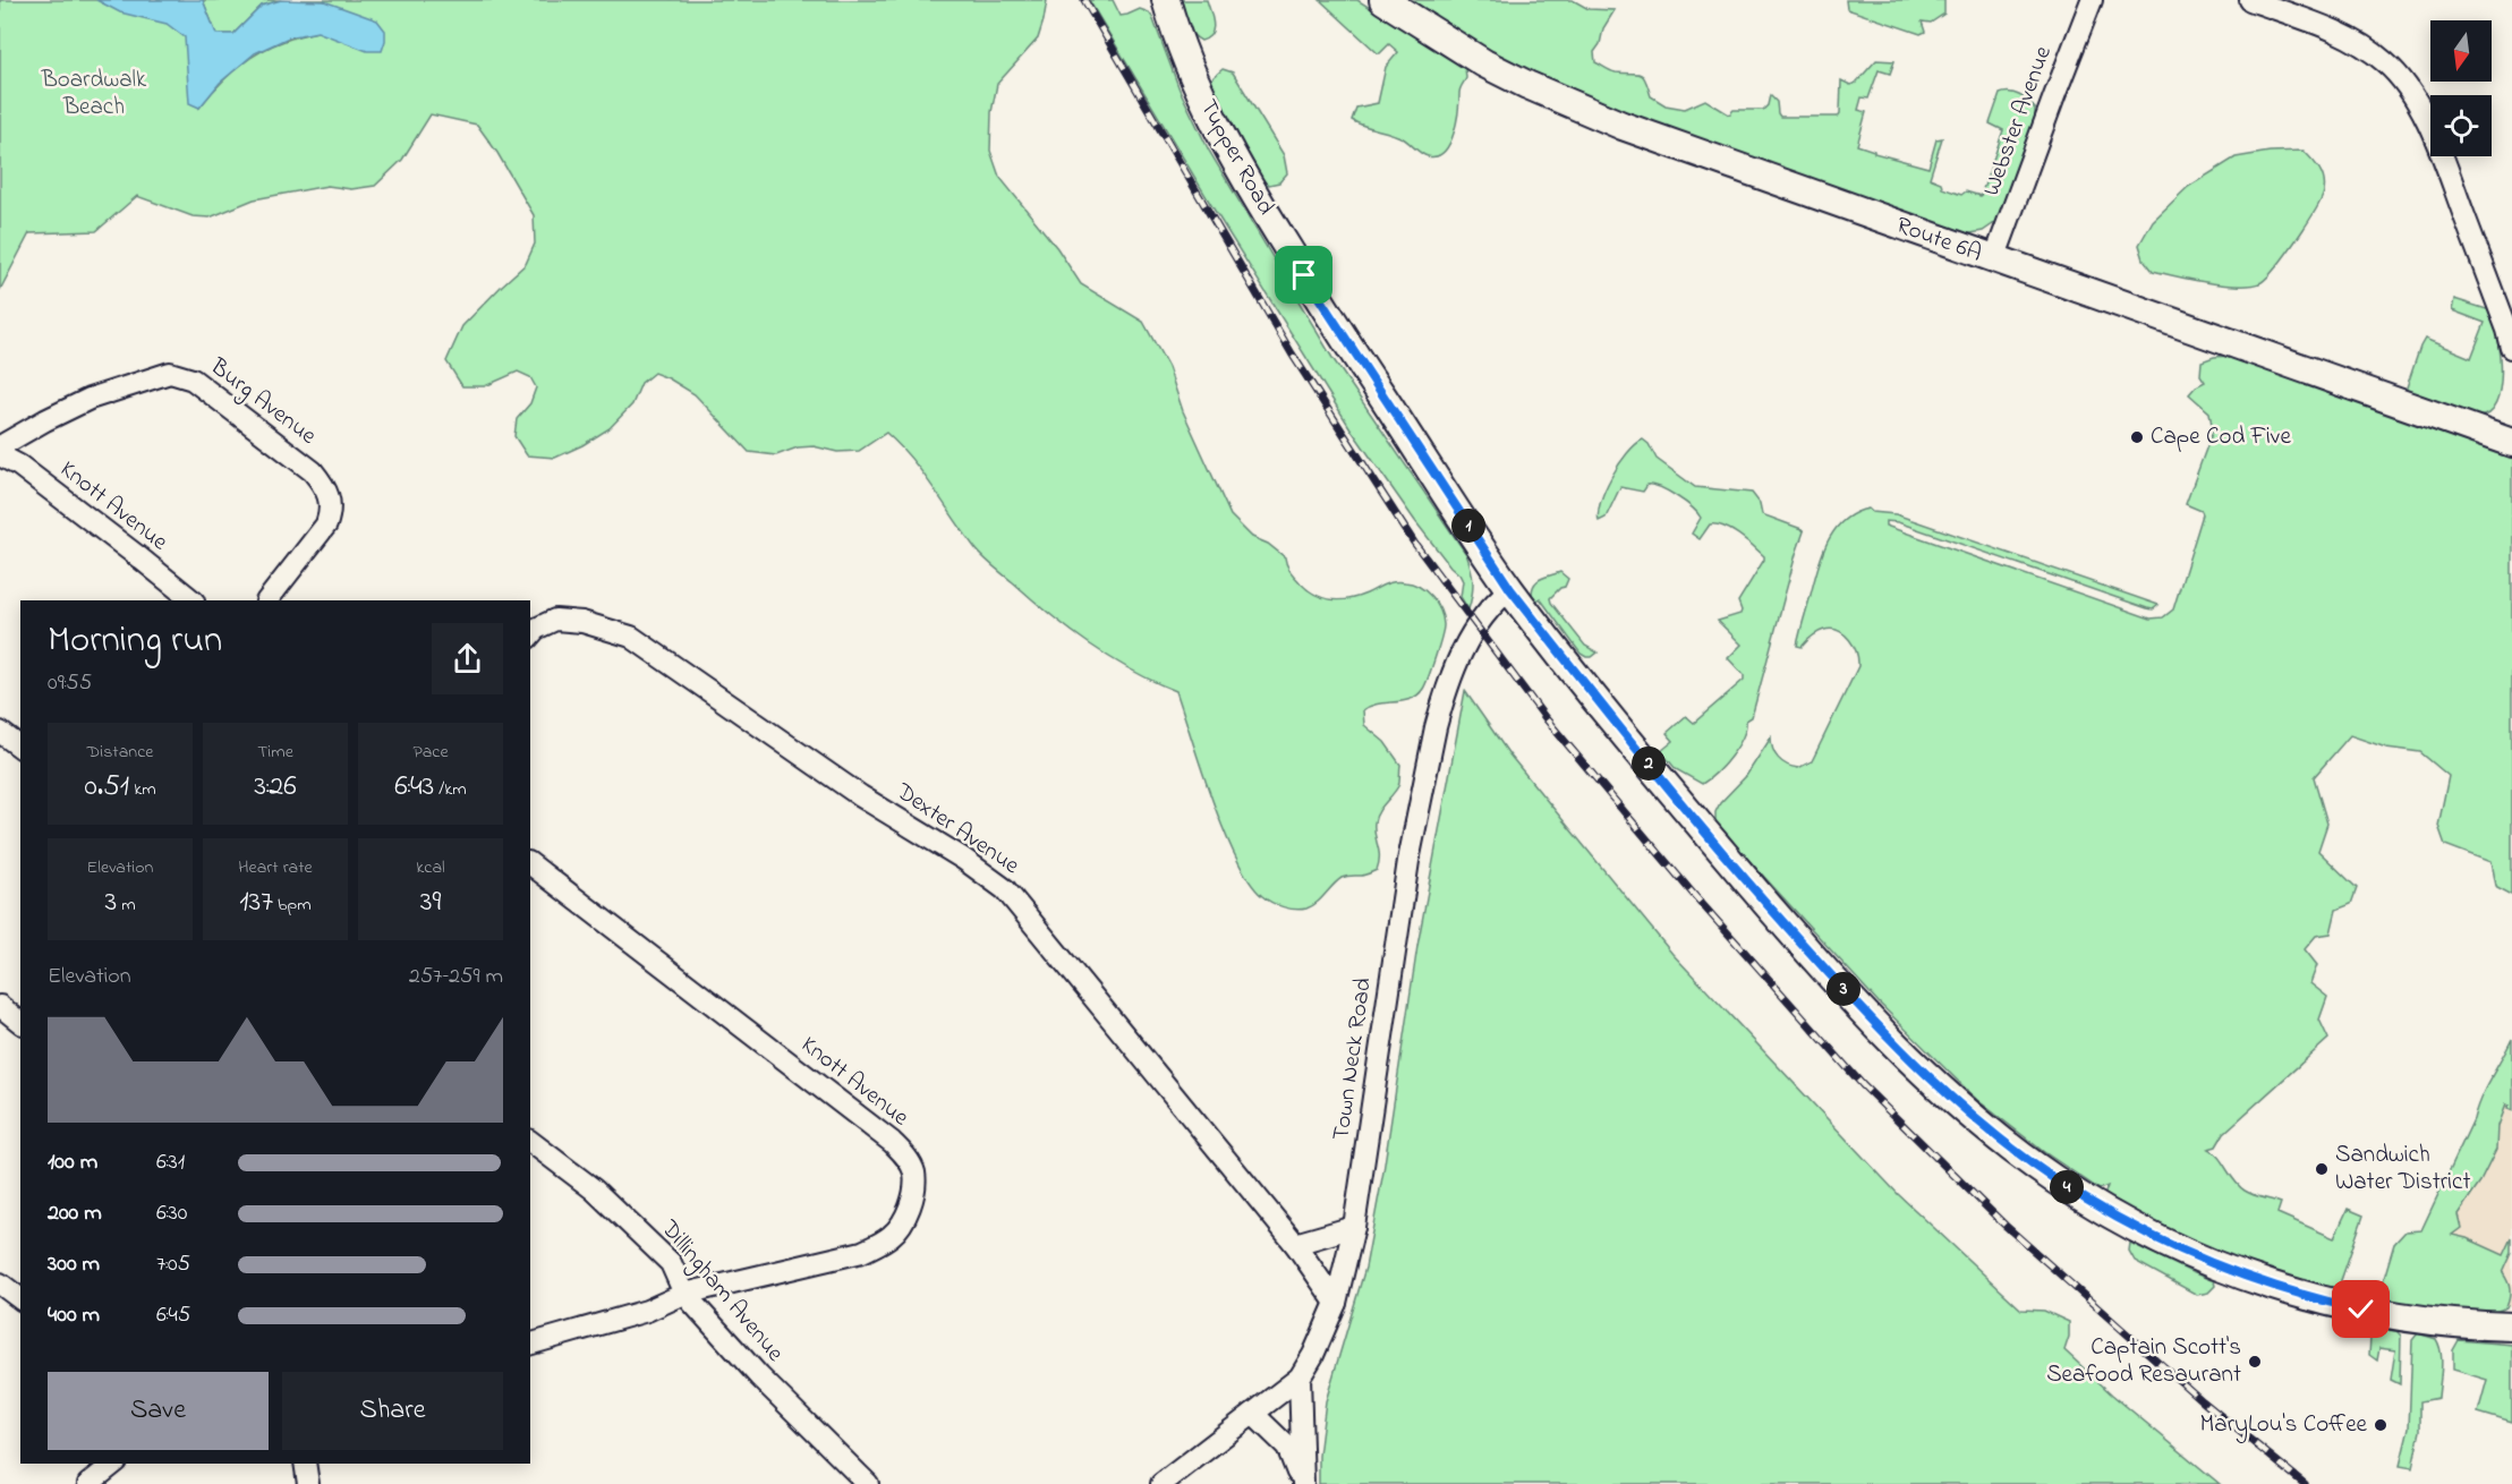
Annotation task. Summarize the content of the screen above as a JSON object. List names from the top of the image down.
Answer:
{
  "streets": {
    "main road": ["Tupper Road", "Route 6A"],
    "street": [
      "Webster Avenue",
      "Burg Avenue",
      "Knott Avenue",
      "Dexter Avenue",
      "Town Neck Road",
      "Dillingham Avenue"
    ]
  },
  "crossings": [
    ["Webster Avenue", "Route 6A"],
    ["Tupper Road", "Town Neck Road"],
    ["Knott Avenue", "Dillingham Avenue"],
    ["Dexter Avenue", "Town Neck Road"]
  ],
  "parks": ["Boardwalk Beach"],
  "places": [
    "Cape Cod Five",
    "Sandwich Water District",
    "Captain Scott's Seafood Resaurant",
    "MaryLou's Coffee"
  ],
  "north": "bottom",
  "page": {
    "pins": [
      "1",
      "2",
      "3",
      "4"
    ],
    "heading": ["Morning run", "09:55"],
    "stats": [
      ["Distance", "0.51 km"],
      ["Time", "3:26"],
      ["Pace", "6:43 /km"],
      ["Elevation", "3 m"],
      ["Heart rate", "137 bpm"],
      ["kcal", "39"]
    ],
    "chart": ["Elevation", "257–259 m"],
    "list": [
      {
        "name": "100 m",
        "note": "6:31"
      },
      {
        "name": "200 m",
        "note": "6:30"
      },
      {
        "name": "300 m",
        "note": "7:05"
      },
      {
        "name": "400 m",
        "note": "6:45"
      }
    ],
    "buttons": ["Save", "Share"]
  }
}
